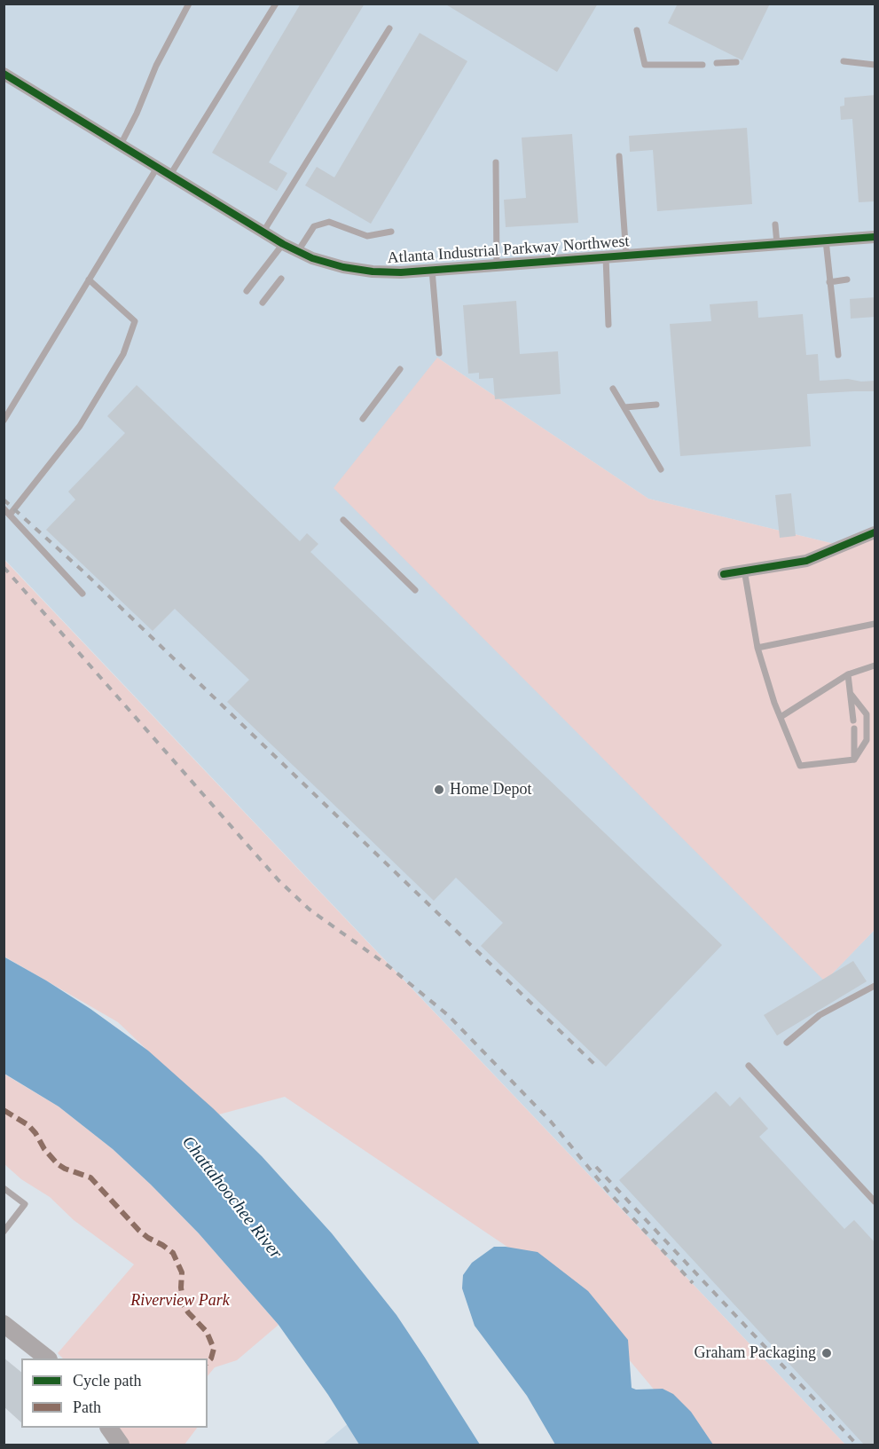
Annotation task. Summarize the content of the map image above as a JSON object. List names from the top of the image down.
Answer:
{
  "streets": {
    "street": ["Atlanta Industrial Parkway Northwest"]
  },
  "water": ["Chattahoochee River"],
  "parks": ["Riverview Park"],
  "places": ["Home Depot", "Graham Packaging"],
  "legend": ["Cycle path", "Path"]
}
